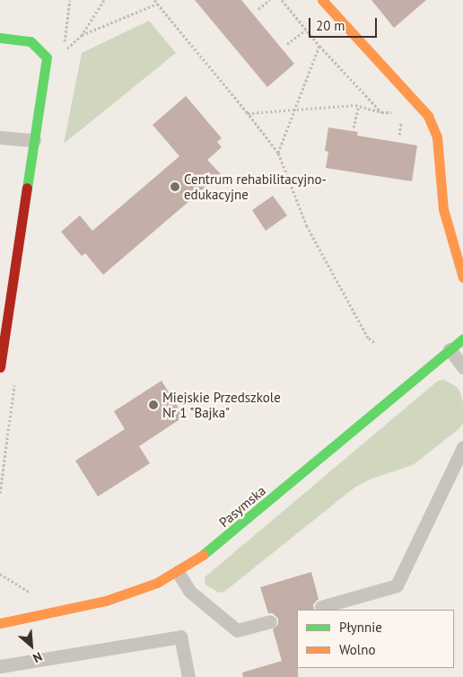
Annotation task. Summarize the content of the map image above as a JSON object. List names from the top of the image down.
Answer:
{
  "streets": {
    "street": ["Pasymska"]
  },
  "places": ["Centrum rehabilitacyjno- edukacyjne", "Miejskie Przedszkole Nr 1 \"Bajka\""],
  "legend": ["Płynnie", "Wolno"],
  "scale_bar": "20 m",
  "north": "bottom right"
}
